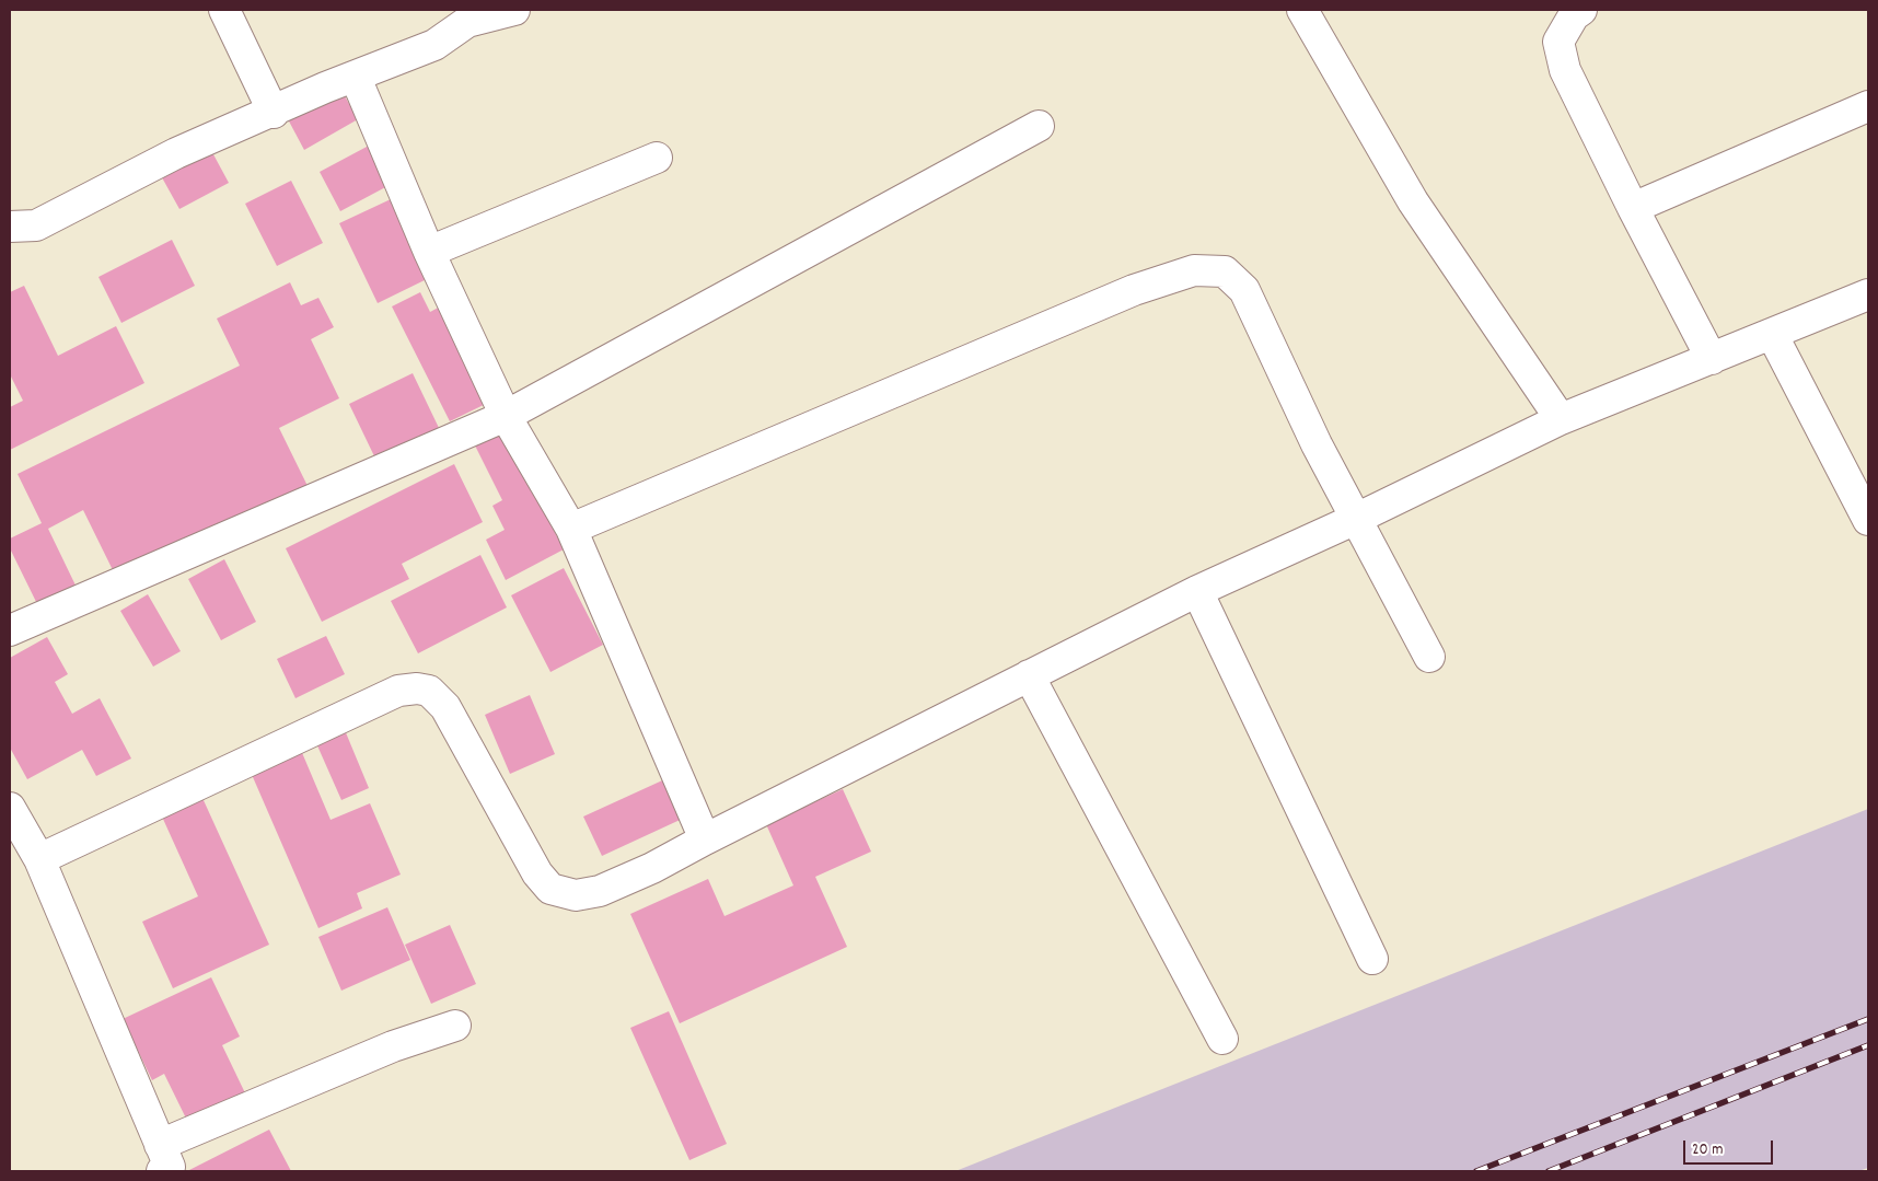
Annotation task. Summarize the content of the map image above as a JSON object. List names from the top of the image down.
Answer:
{
  "scale_bar": "20 m"
}
